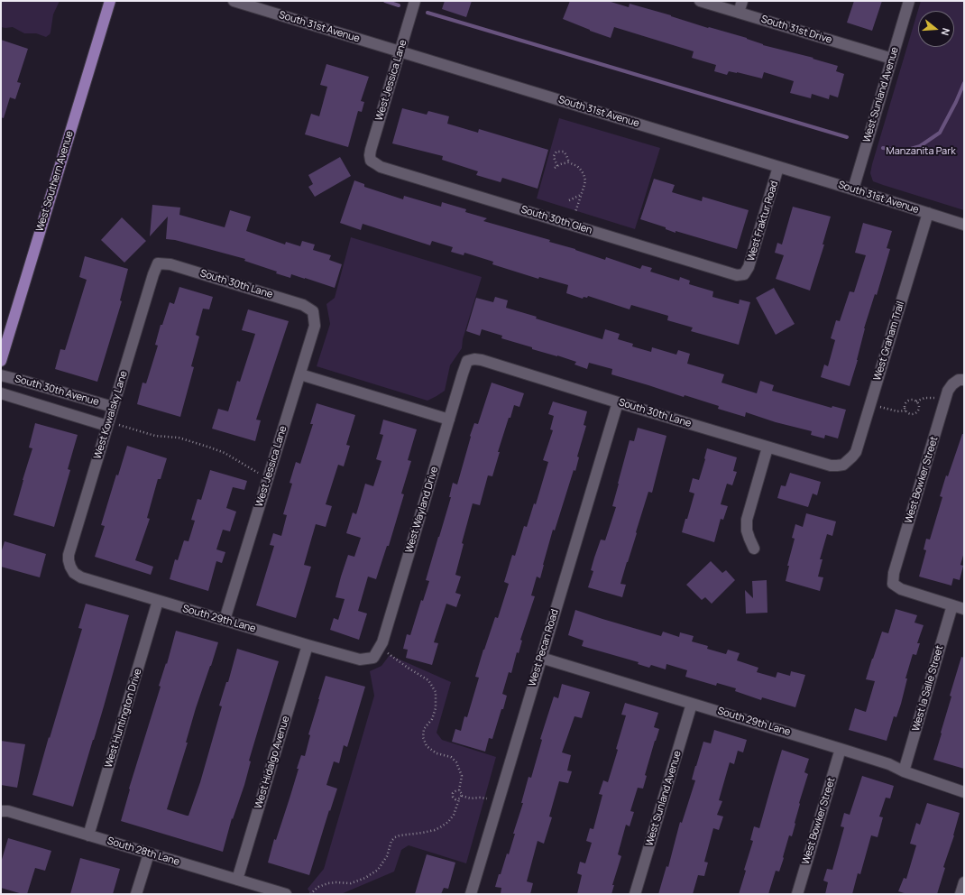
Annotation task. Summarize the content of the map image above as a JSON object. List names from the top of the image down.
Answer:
{
  "streets": {
    "main road": ["West Southern Avenue"],
    "street": [
      "South 31st Avenue",
      "South 31st Drive",
      "West Jessica Lane",
      "West Sunland Avenue",
      "South 30th Glen",
      "West Fraktur Road",
      "South 30th Lane",
      "West Graham Trail",
      "South 30th Avenue",
      "West Kowalsky Lane",
      "West Bowker Street",
      "West Wayland Drive",
      "South 29th Lane",
      "West Pecan Road",
      "West la Salle Street",
      "West Huntington Drive",
      "West Hidalgo Avenue",
      "South 28th Lane"
    ]
  },
  "crossings": [
    ["South 31st Avenue", "West Jessica Lane"],
    ["South 31st Avenue", "West Sunland Avenue"],
    ["South 31st Avenue", "West Fraktur Road"],
    ["South 31st Avenue", "West Graham Trail"],
    ["South 31st Drive", "West Sunland Avenue"],
    ["West Jessica Lane", "South 30th Glen"],
    ["West Jessica Lane", "South 30th Lane"],
    ["West Jessica Lane", "South 29th Lane"],
    ["West Sunland Avenue", "South 29th Lane"],
    ["South 30th Glen", "West Fraktur Road"],
    ["South 30th Lane", "West Graham Trail"],
    ["South 30th Lane", "West Kowalsky Lane"],
    ["South 30th Lane", "West Wayland Drive"],
    ["South 30th Lane", "West Pecan Road"],
    ["South 30th Avenue", "West Kowalsky Lane"],
    ["West Kowalsky Lane", "South 29th Lane"],
    ["West Bowker Street", "South 29th Lane"],
    ["West Bowker Street", "West la Salle Street"],
    ["West Wayland Drive", "South 29th Lane"],
    ["South 29th Lane", "West Pecan Road"],
    ["South 29th Lane", "West la Salle Street"],
    ["South 29th Lane", "West Huntington Drive"],
    ["South 29th Lane", "West Hidalgo Avenue"],
    ["West Huntington Drive", "South 28th Lane"],
    ["West Hidalgo Avenue", "South 28th Lane"]
  ],
  "parks": ["Manzanita Park"],
  "north": "right"
}
